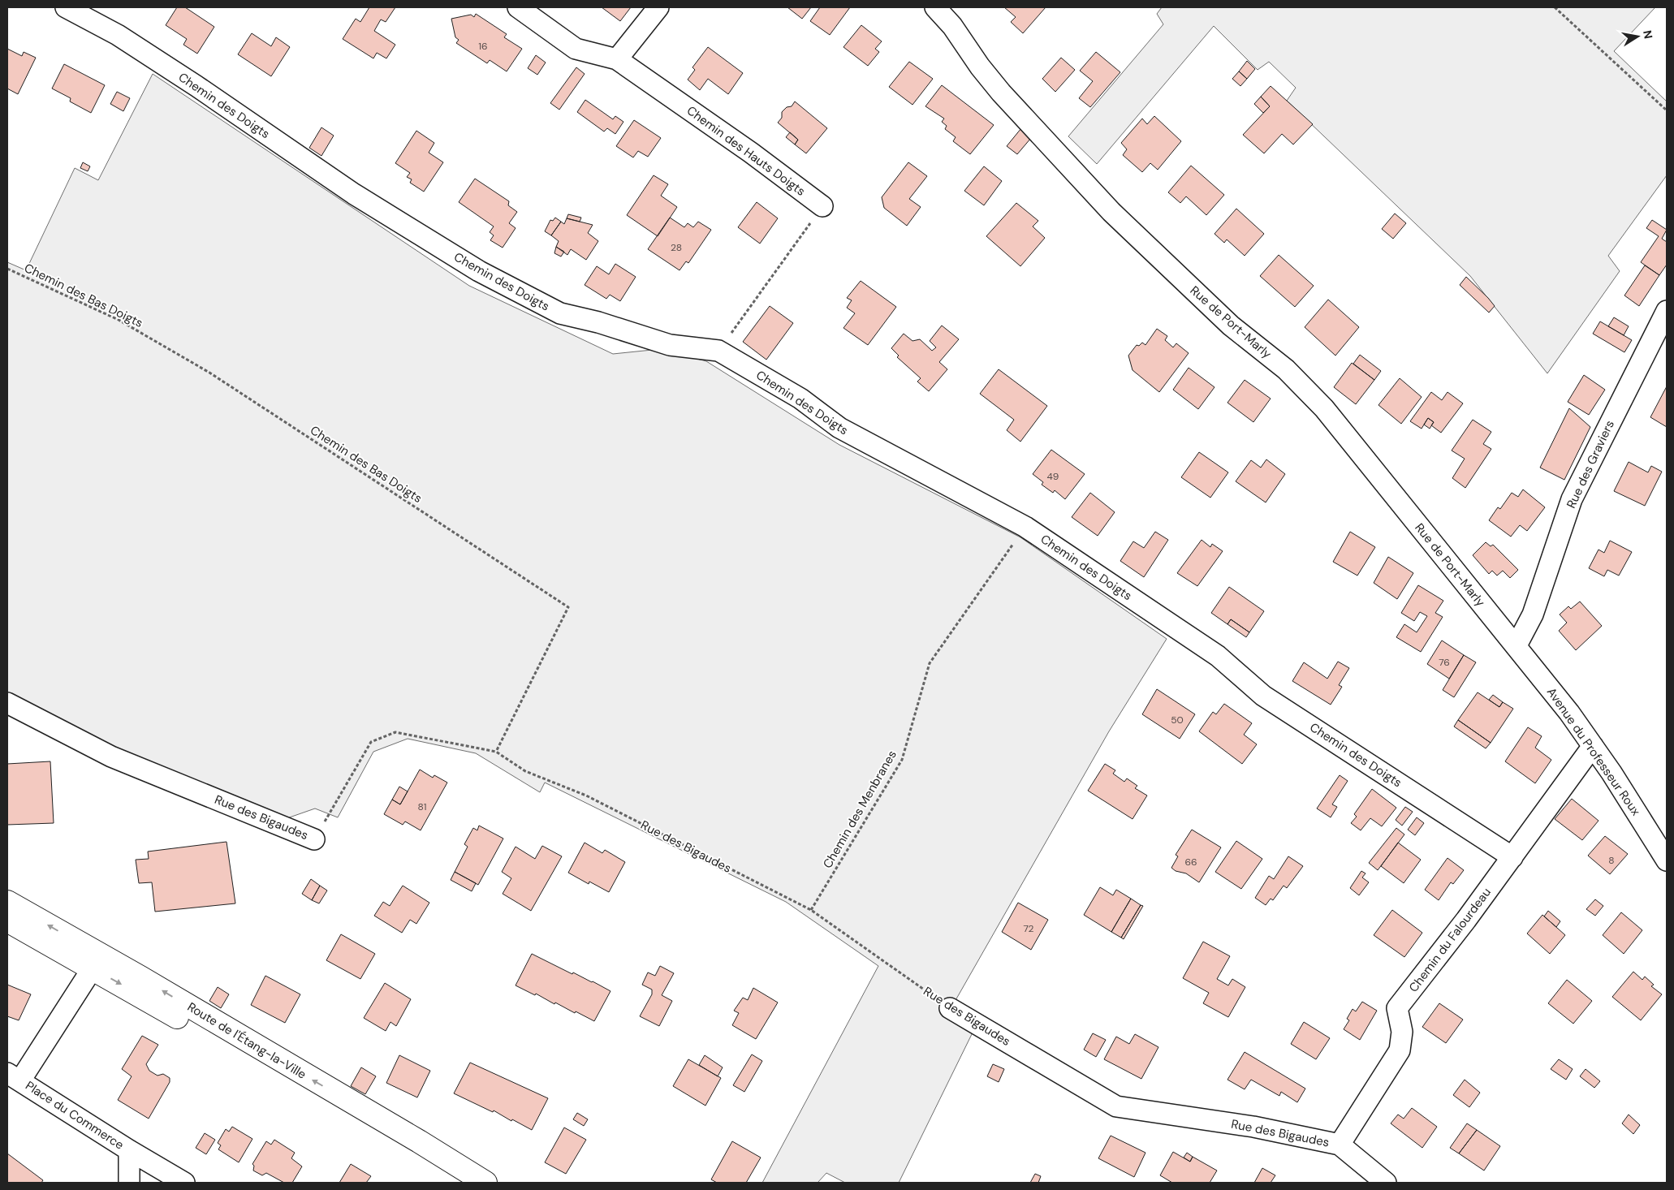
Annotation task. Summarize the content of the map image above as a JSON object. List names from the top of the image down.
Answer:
{
  "streets": {
    "street": [
      "Chemin des Doigts",
      "Chemin des Hauts Doigts",
      "Rue de Port-Marly",
      "Rue des Graviers",
      "Avenue du Professeur Roux",
      "Rue des Bigaudes",
      "Chemin du Falourdeau",
      "Route de l'Étang-la-Ville",
      "Place du Commerce"
    ],
    "path": ["Chemin des Bas Doigts", "Chemin des Menbranes"]
  },
  "crossings": [
    ["Chemin des Doigts", "Chemin des Menbranes"],
    ["Chemin des Doigts", "Chemin du Falourdeau"],
    ["Chemin des Bas Doigts", "Rue des Bigaudes"],
    ["Rue de Port-Marly", "Rue des Graviers"],
    ["Rue de Port-Marly", "Avenue du Professeur Roux"],
    ["Rue des Graviers", "Avenue du Professeur Roux"],
    ["Avenue du Professeur Roux", "Chemin du Falourdeau"],
    ["Chemin des Menbranes", "Rue des Bigaudes"],
    ["Rue des Bigaudes", "Chemin du Falourdeau"]
  ],
  "house_numbers": [
    "16",
    "28",
    "49",
    "76",
    "50",
    "81",
    "8",
    "66",
    "72"
  ],
  "north": "right"
}
